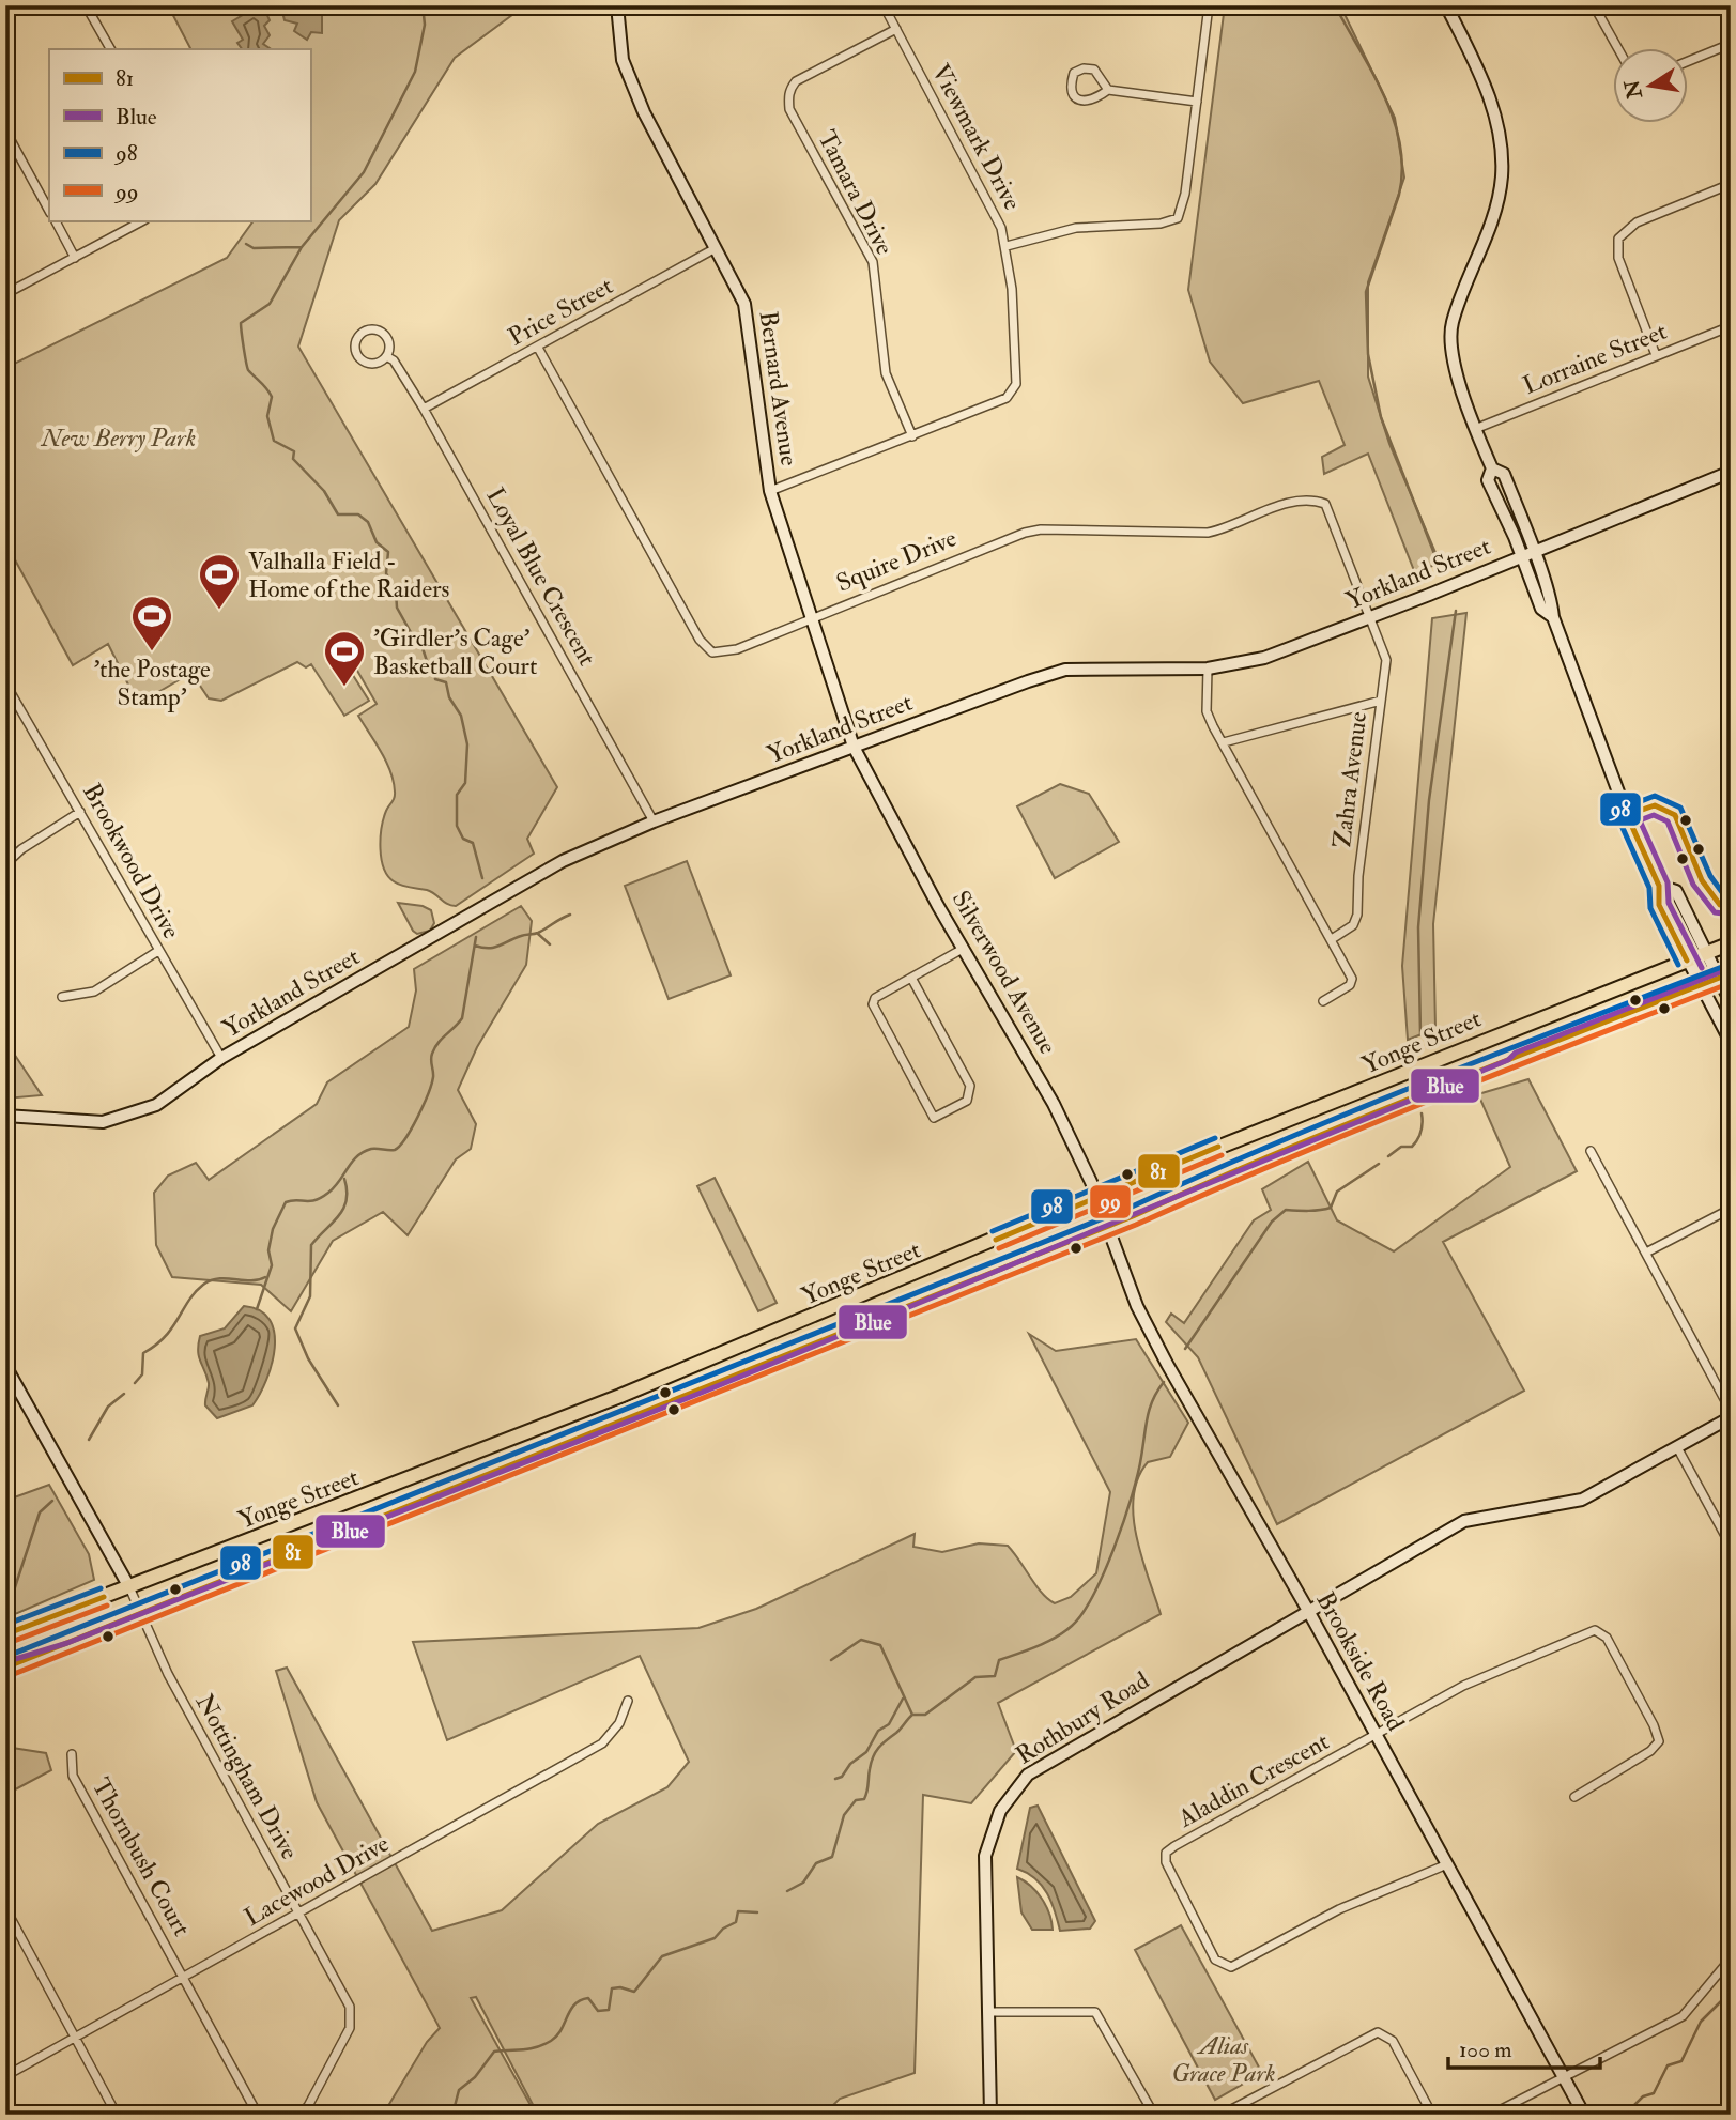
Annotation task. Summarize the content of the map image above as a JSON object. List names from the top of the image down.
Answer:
{
  "streets": {
    "main road": ["Yonge Street"],
    "street": [
      "Viewmark Drive",
      "Tamara Drive",
      "Price Street",
      "Lorraine Street",
      "Bernard Avenue",
      "Squire Drive",
      "Yorkland Street",
      "Loyal Blue Crescent",
      "Zahra Avenue",
      "Brookwood Drive",
      "Silverwood Avenue",
      "Brookside Road",
      "Rothbury Road",
      "Nottingham Drive",
      "Aladdin Crescent",
      "Thornbush Court",
      "Lacewood Drive"
    ]
  },
  "crossings": [
    ["Viewmark Drive", "Tamara Drive"],
    ["Viewmark Drive", "Bernard Avenue"],
    ["Price Street", "Bernard Avenue"],
    ["Price Street", "Squire Drive"],
    ["Price Street", "Loyal Blue Crescent"],
    ["Bernard Avenue", "Squire Drive"],
    ["Bernard Avenue", "Yorkland Street"],
    ["Bernard Avenue", "Silverwood Avenue"],
    ["Squire Drive", "Yorkland Street"],
    ["Squire Drive", "Zahra Avenue"],
    ["Yorkland Street", "Loyal Blue Crescent"],
    ["Yorkland Street", "Zahra Avenue"],
    ["Yorkland Street", "Brookwood Drive"],
    ["Yorkland Street", "Silverwood Avenue"],
    ["Silverwood Avenue", "Yonge Street"],
    ["Silverwood Avenue", "Brookside Road"],
    ["Yonge Street", "Brookside Road"],
    ["Yonge Street", "Nottingham Drive"],
    ["Brookside Road", "Rothbury Road"],
    ["Brookside Road", "Aladdin Crescent"],
    ["Nottingham Drive", "Lacewood Drive"],
    ["Thornbush Court", "Lacewood Drive"]
  ],
  "parks": ["New Berry Park", "Alias Grace Park"],
  "places": {
    "sports": ["Valhalla Field - Home of the Raiders", "'the Postage Stamp'", "'Girdler's Cage' Basketball Court"]
  },
  "lines": [
    "transit line 98",
    "transit line 81",
    "transit line Blue",
    "transit line 99"
  ],
  "legend": [
    "81",
    "Blue",
    "98",
    "99"
  ],
  "scale_bar": "100 m",
  "north": "left"
}
